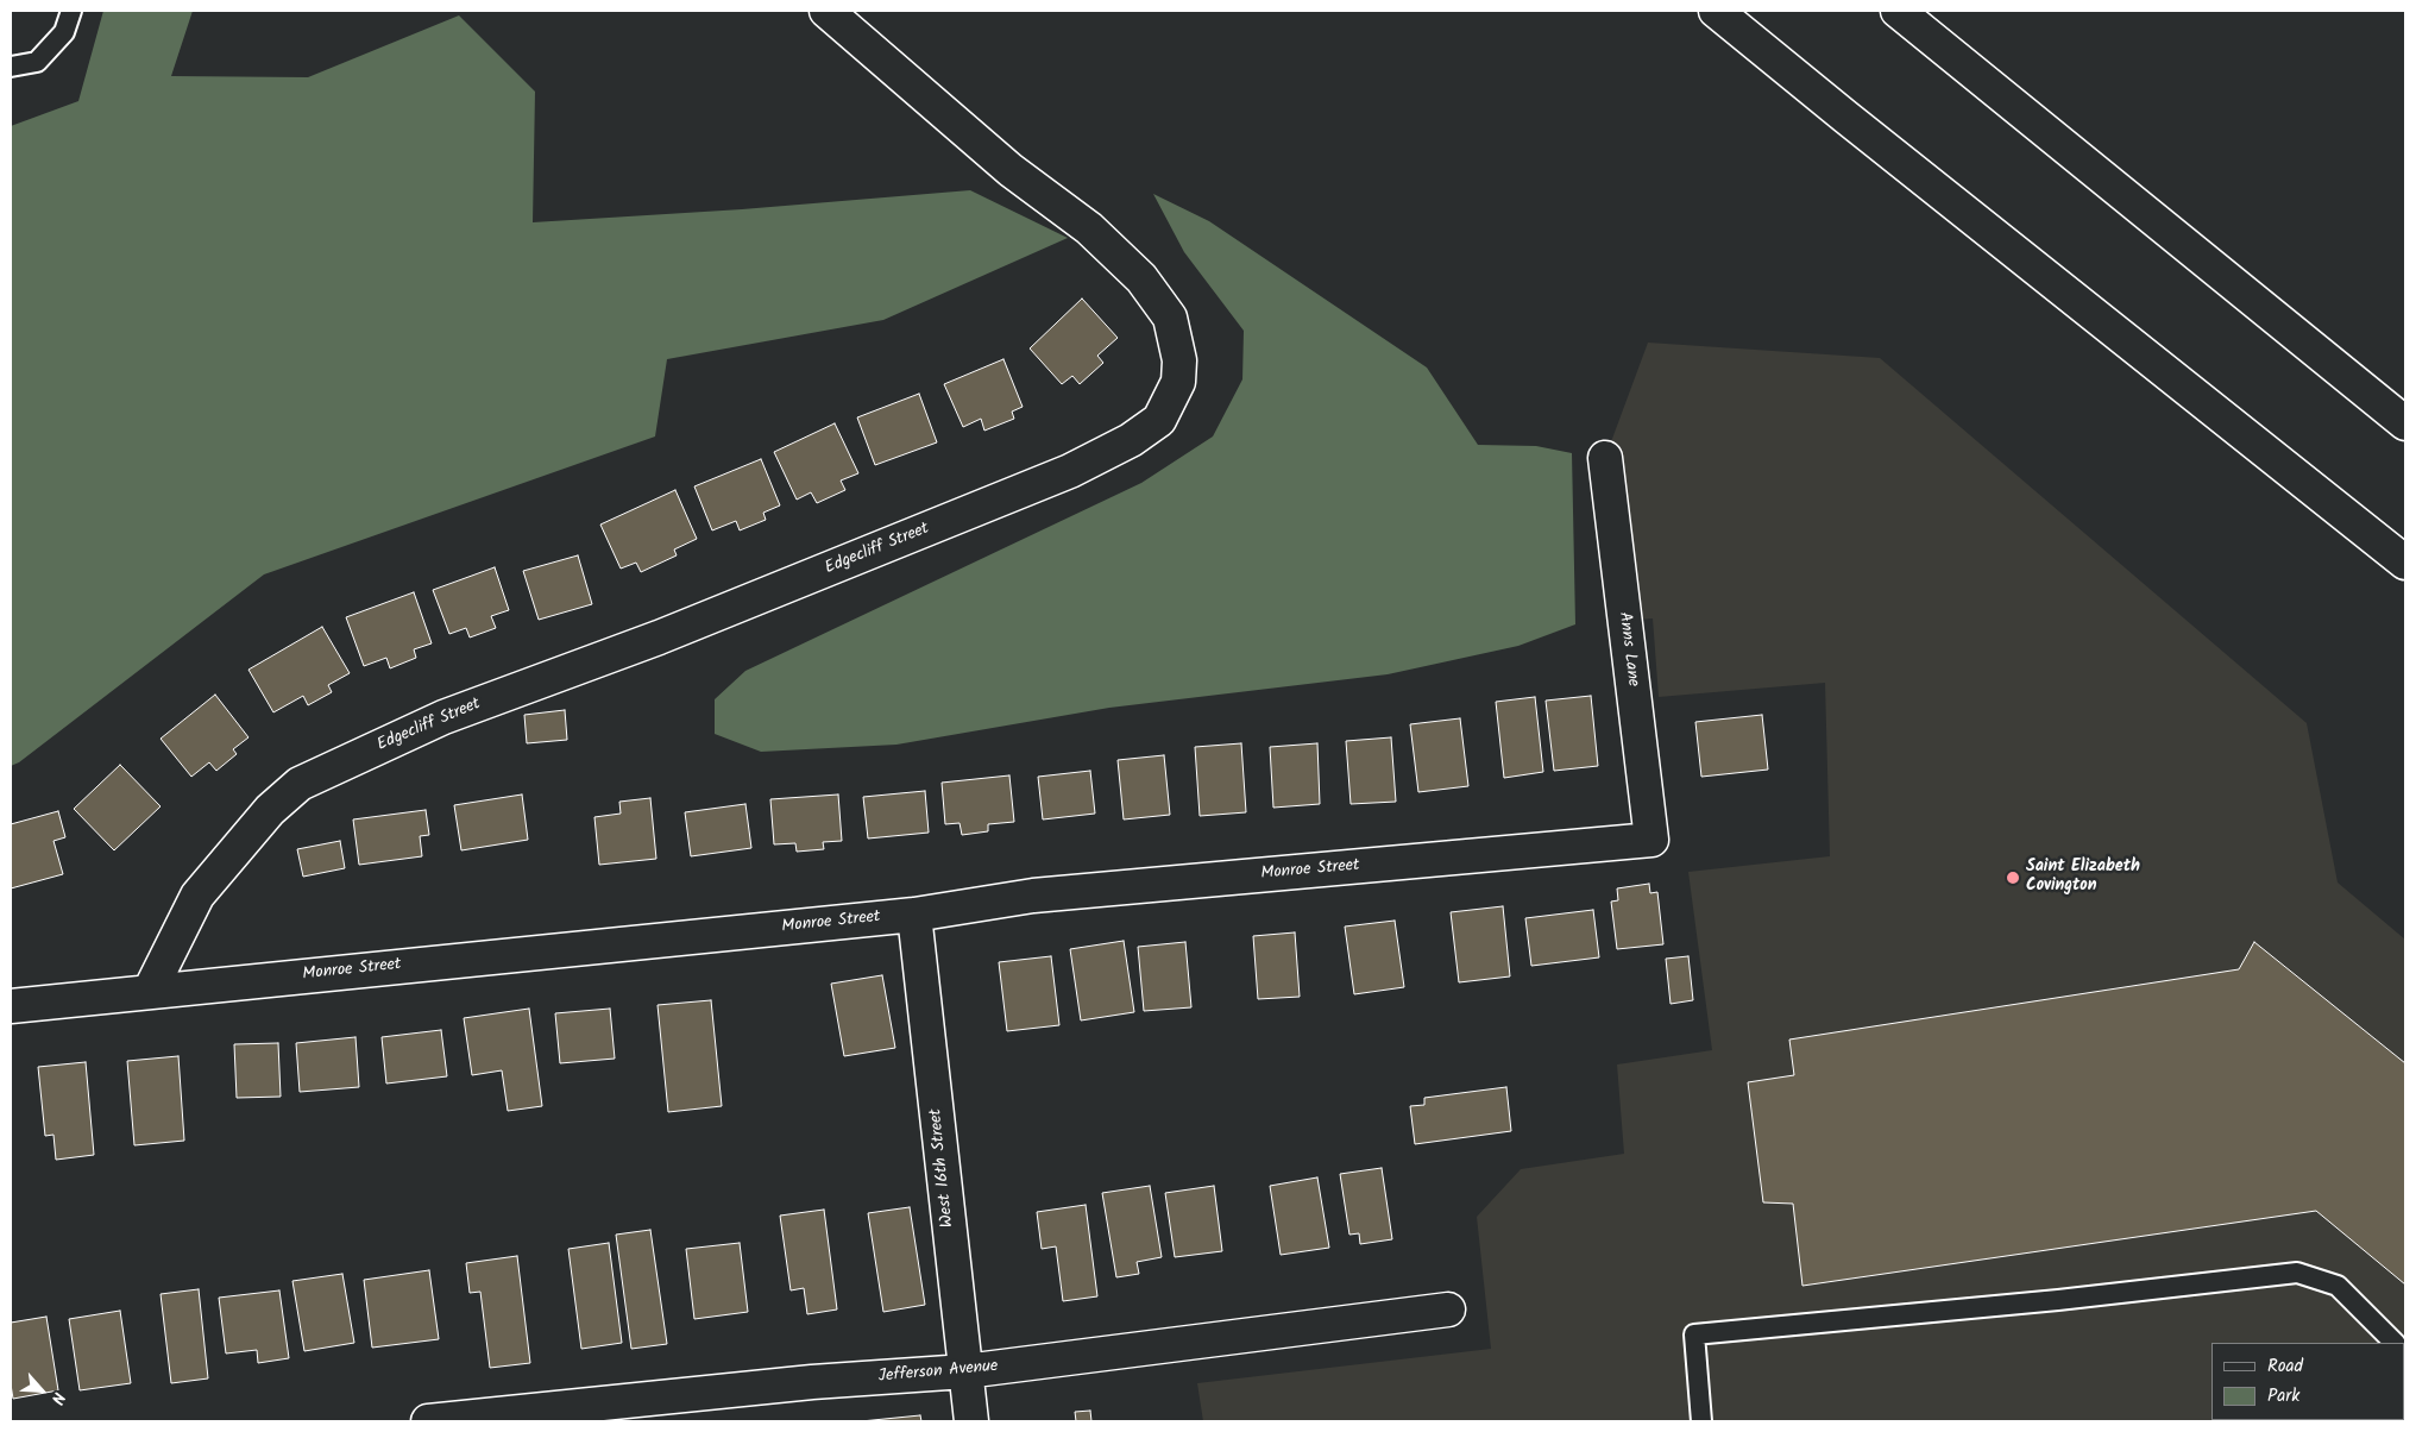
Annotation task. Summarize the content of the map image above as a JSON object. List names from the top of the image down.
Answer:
{
  "streets": {
    "main road": [
      "Edgecliff Street",
      "Anns Lane",
      "Monroe Street",
      "West 16th Street",
      "Jefferson Avenue"
    ]
  },
  "crossings": [
    ["Edgecliff Street", "Monroe Street"],
    ["Anns Lane", "Monroe Street"],
    ["Monroe Street", "West 16th Street"],
    ["West 16th Street", "Jefferson Avenue"]
  ],
  "places": ["Saint Elizabeth Covington"],
  "legend": ["Road", "Park"],
  "north": "bottom right"
}
